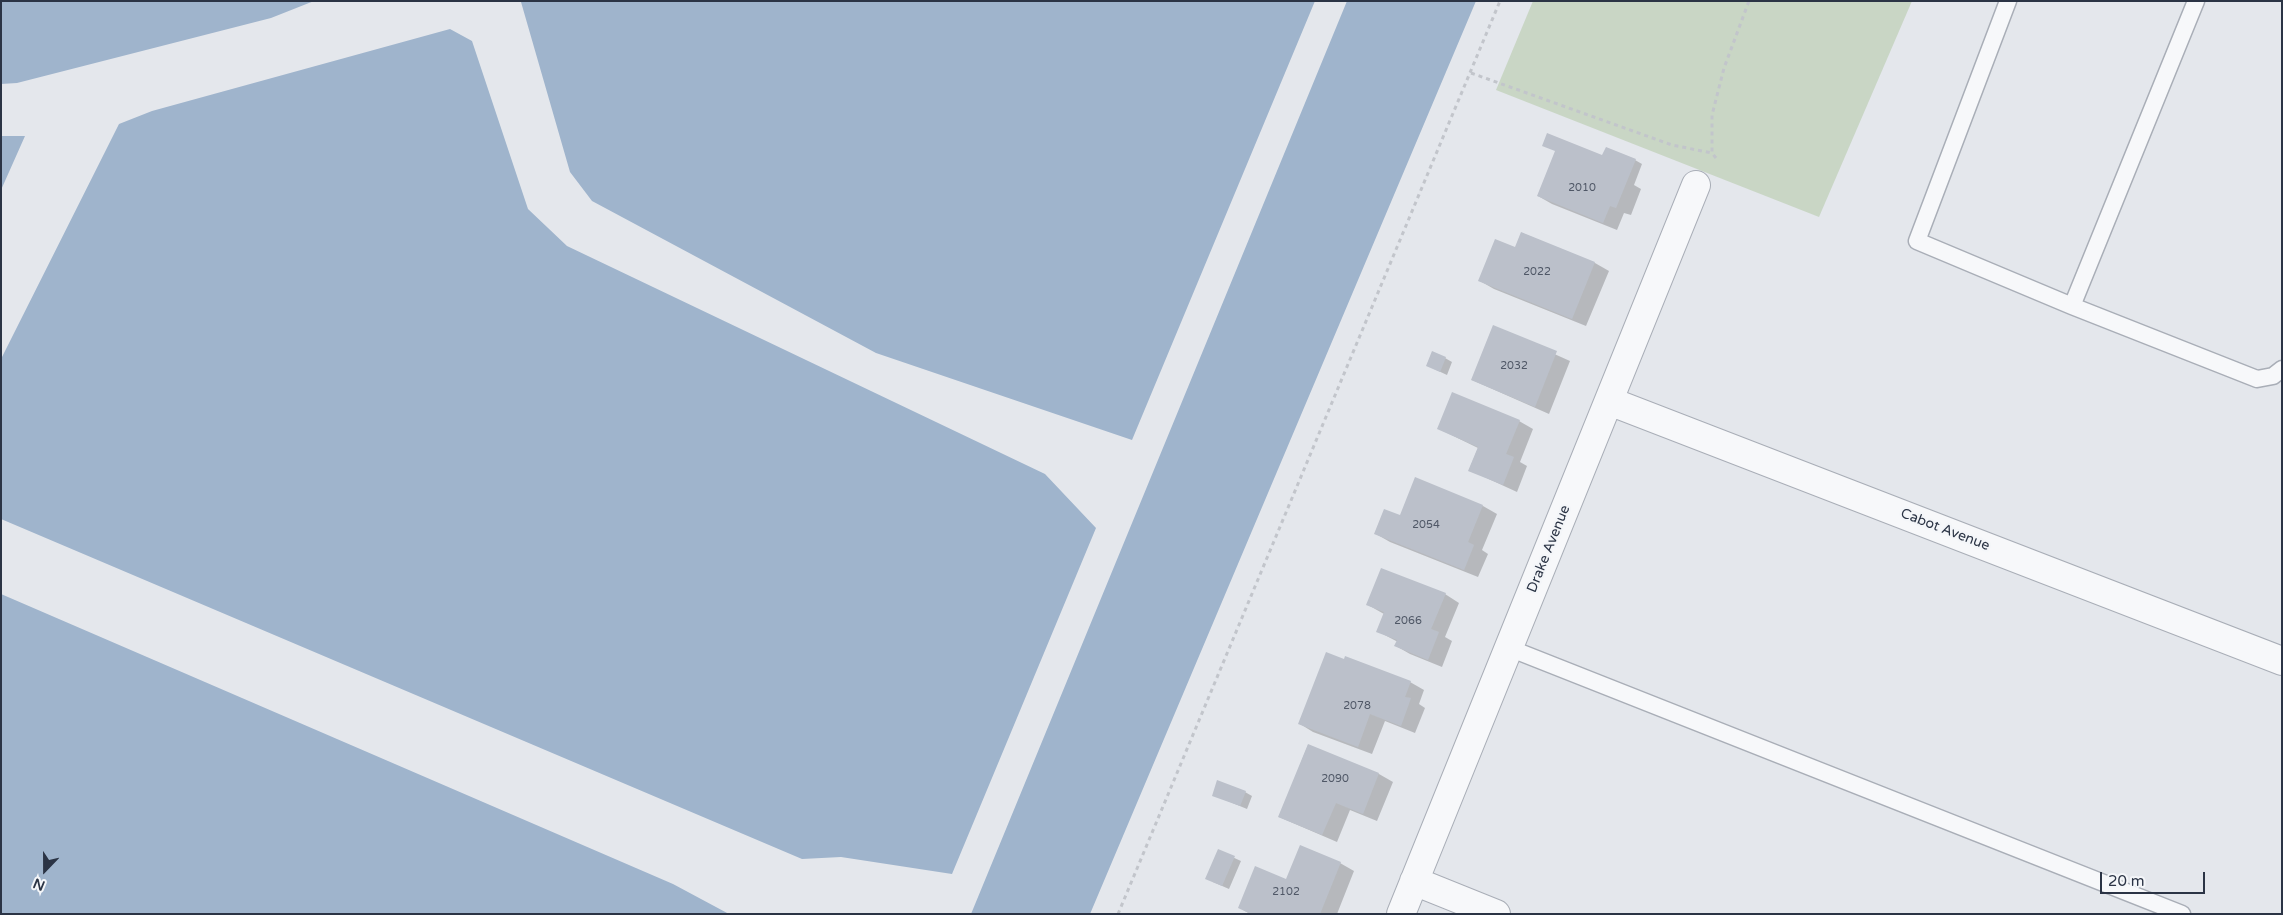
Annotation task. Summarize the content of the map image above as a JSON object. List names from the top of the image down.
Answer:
{
  "streets": {
    "street": ["Cabot Avenue", "Drake Avenue"]
  },
  "crossings": [
    ["Cabot Avenue", "Drake Avenue"]
  ],
  "house_numbers": [
    "2010",
    "2022",
    "2032",
    "2054",
    "2066",
    "2078",
    "2090",
    "2102"
  ],
  "scale_bar": "20 m",
  "north": "bottom"
}
